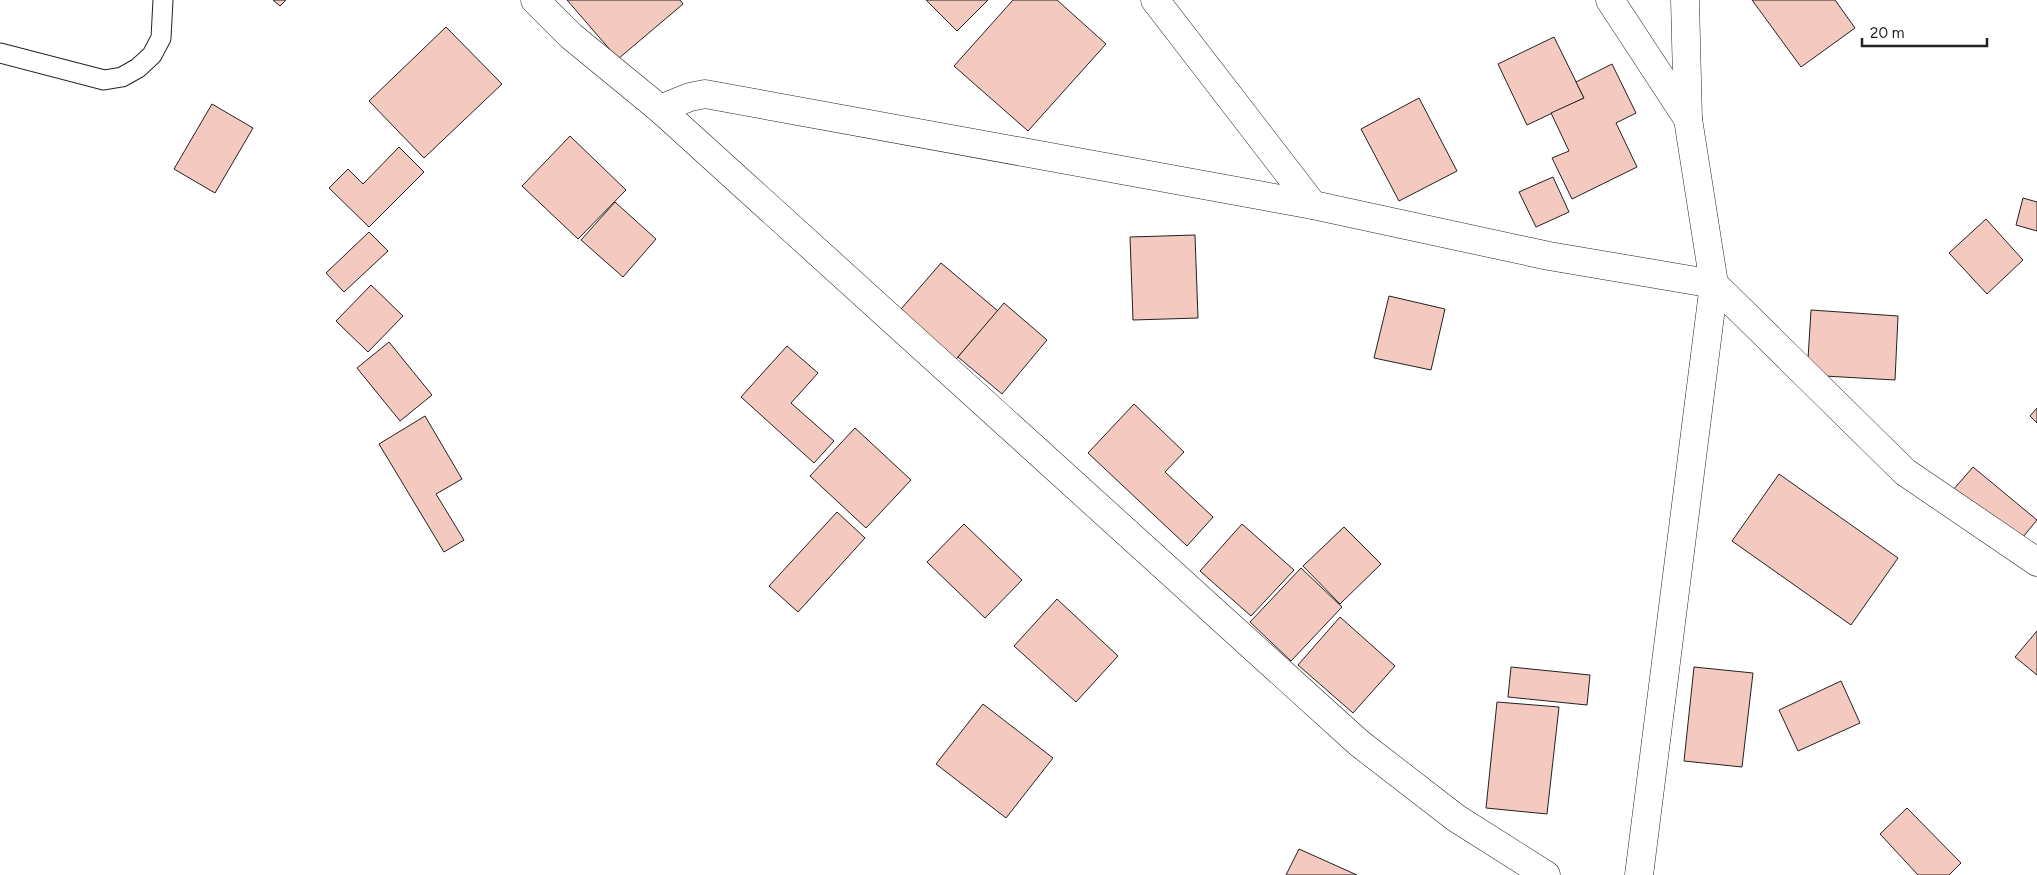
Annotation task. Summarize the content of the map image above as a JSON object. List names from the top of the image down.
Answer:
{
  "scale_bar": "20 m"
}
